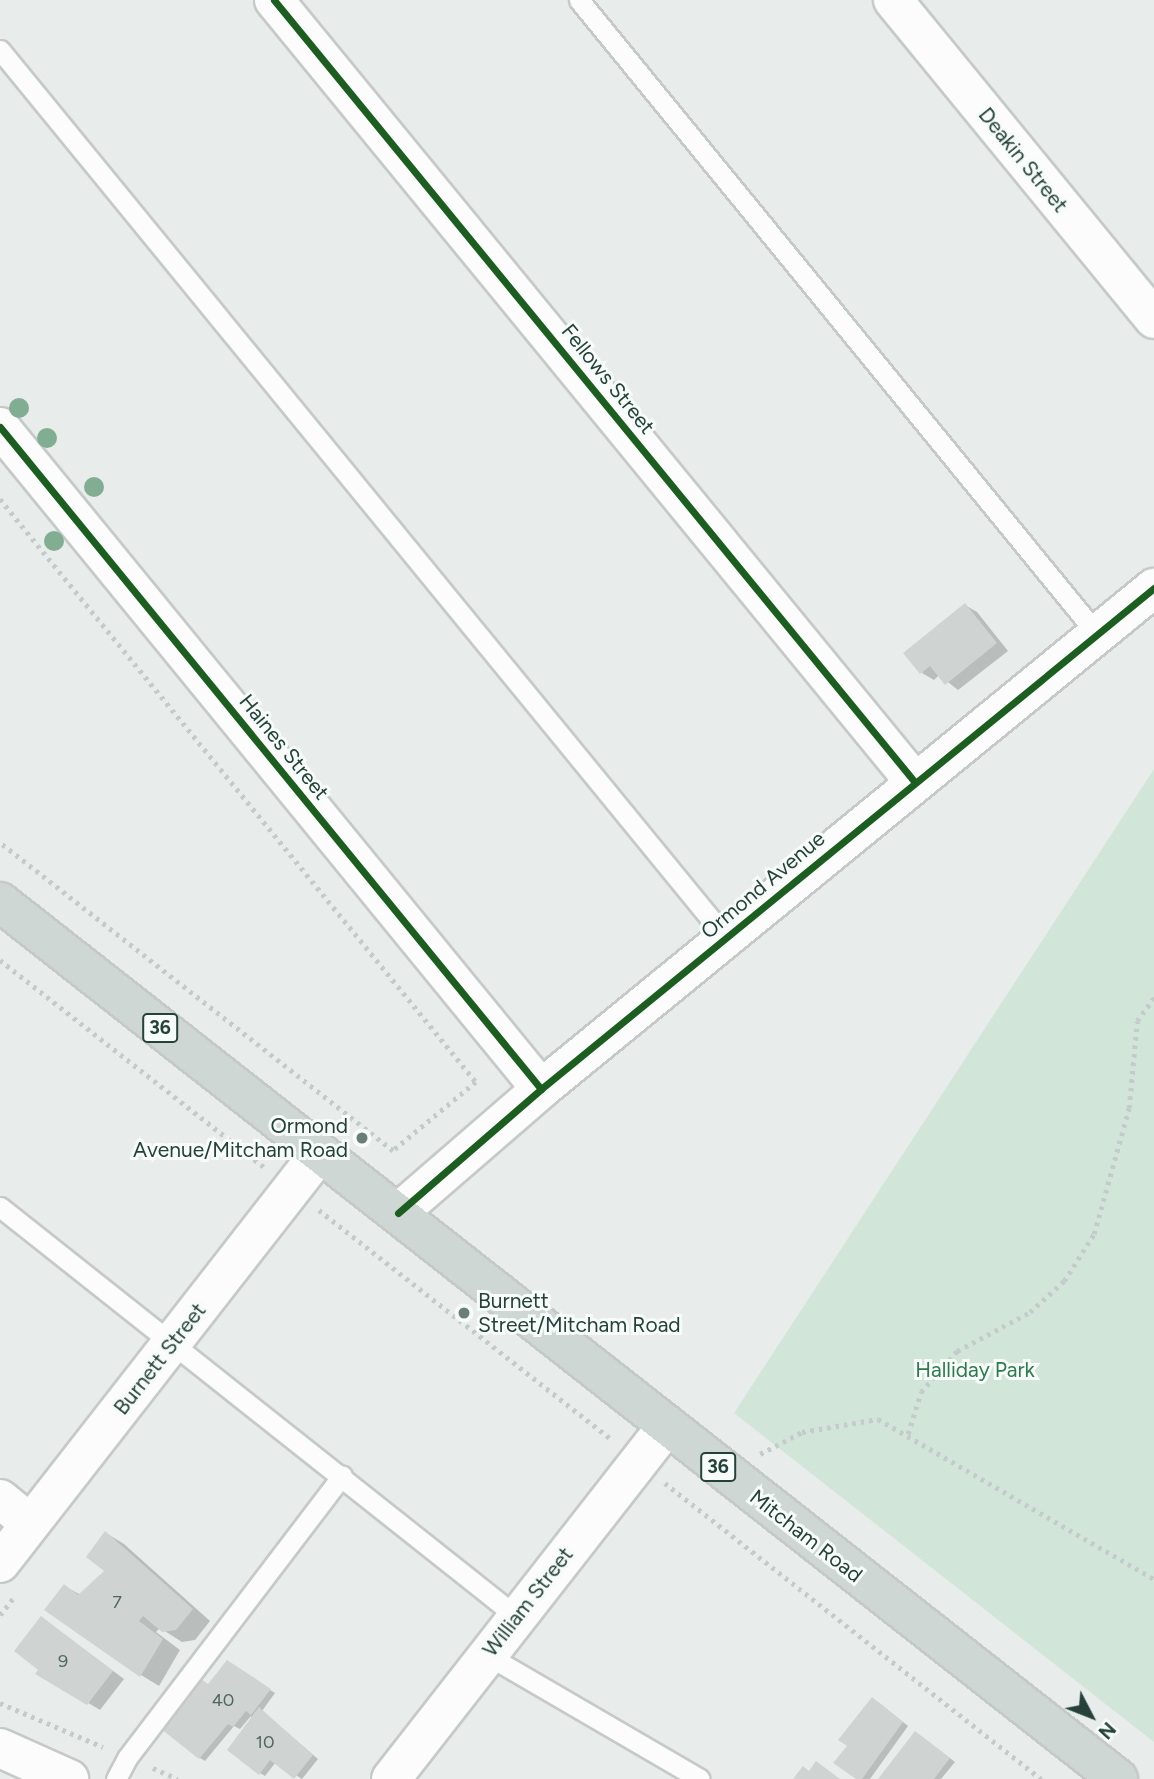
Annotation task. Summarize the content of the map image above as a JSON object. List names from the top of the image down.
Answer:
{
  "streets": {
    "main road": ["36", "Mitcham Road"],
    "street": [
      "Deakin Street",
      "Fellows Street",
      "Haines Street",
      "Ormond Avenue",
      "Burnett Street",
      "William Street"
    ]
  },
  "crossings": [
    ["Fellows Street", "Ormond Avenue"],
    ["Haines Street", "Ormond Avenue"],
    ["Ormond Avenue", "Mitcham Road"],
    ["Burnett Street", "Mitcham Road"],
    ["Mitcham Road", "William Street"]
  ],
  "parks": ["Halliday Park"],
  "places": ["Ormond Avenue/Mitcham Road", "Burnett Street/Mitcham Road"],
  "house_numbers": [
    "7",
    "9",
    "40",
    "10"
  ],
  "north": "bottom right"
}
